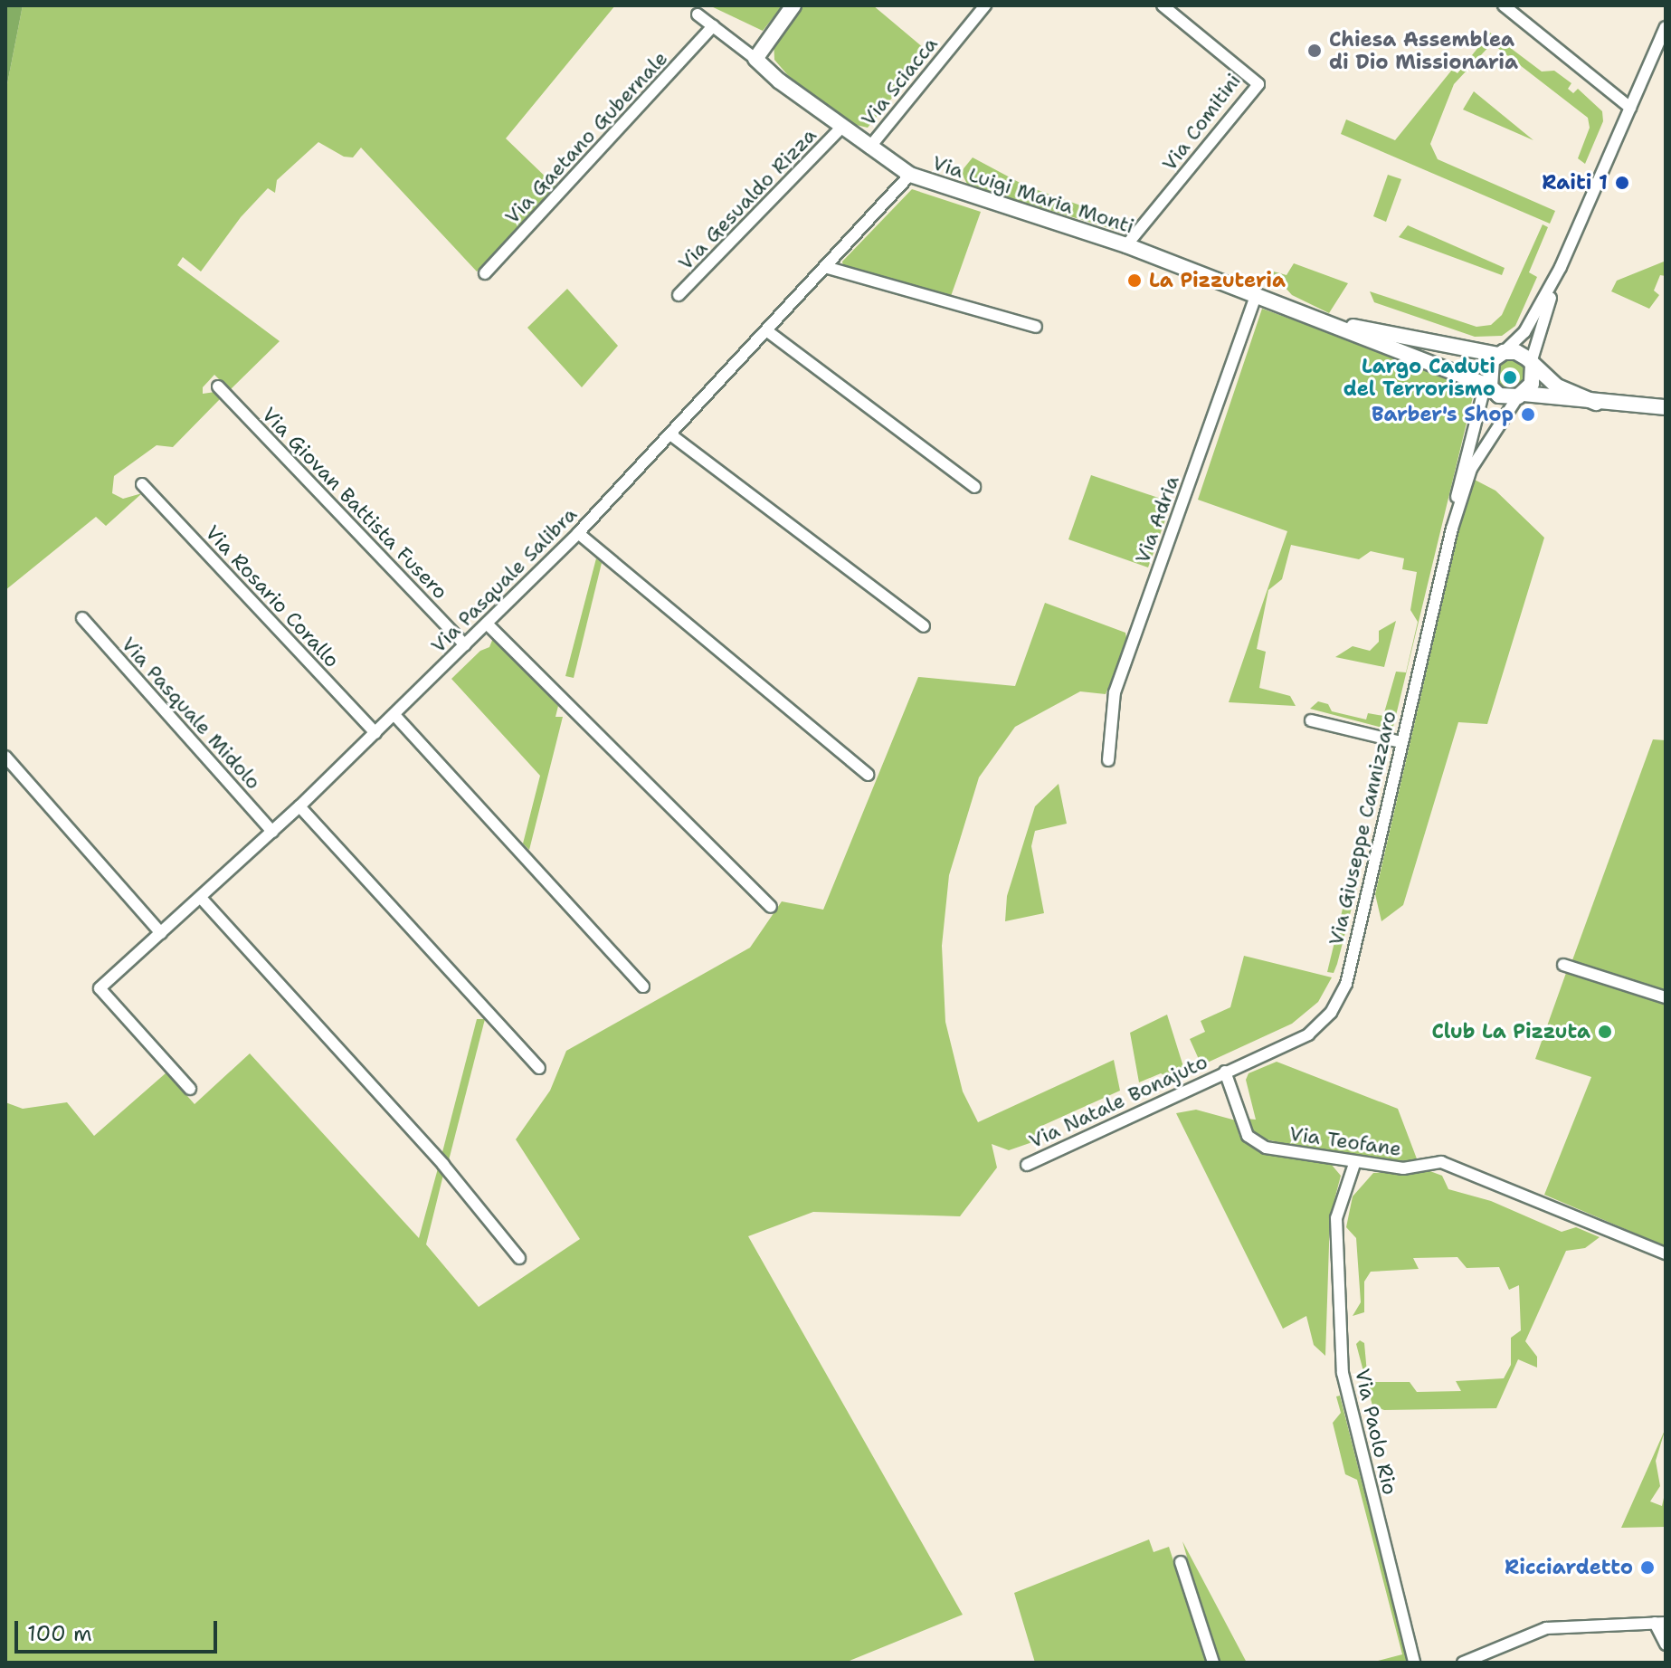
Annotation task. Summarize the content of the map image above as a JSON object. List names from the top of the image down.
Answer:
{
  "streets": {
    "street": [
      "Via Sciacca",
      "Via Comitini",
      "Via Gaetano Gubernale",
      "Via Luigi Maria Monti",
      "Via Gesualdo Rizza",
      "Via Giovan Battista Fusero",
      "Via Adria",
      "Via Pasquale Salibra",
      "Via Rosario Corallo",
      "Via Pasquale Midolo",
      "Via Giuseppe Cannizzaro",
      "Via Natale Bonajuto",
      "Via Teofane",
      "Via Paolo Rio"
    ]
  },
  "crossings": [
    ["Via Sciacca", "Via Luigi Maria Monti"],
    ["Via Comitini", "Via Luigi Maria Monti"],
    ["Via Luigi Maria Monti", "Via Gesualdo Rizza"],
    ["Via Luigi Maria Monti", "Via Adria"],
    ["Via Luigi Maria Monti", "Via Pasquale Salibra"],
    ["Via Giovan Battista Fusero", "Via Pasquale Salibra"],
    ["Via Pasquale Salibra", "Via Rosario Corallo"],
    ["Via Pasquale Salibra", "Via Pasquale Midolo"],
    ["Via Giuseppe Cannizzaro", "Via Natale Bonajuto"],
    ["Via Giuseppe Cannizzaro", "Via Teofane"],
    ["Via Natale Bonajuto", "Via Teofane"],
    ["Via Teofane", "Via Paolo Rio"]
  ],
  "places": [
    "Chiesa Assemblea di Dio Missionaria",
    "Raiti 1",
    "La Pizzuteria",
    "Largo Caduti del Terrorismo",
    "Barber's Shop",
    "Club La Pizzuta",
    "Ricciardetto"
  ],
  "scale_bar": "100 m"
}
